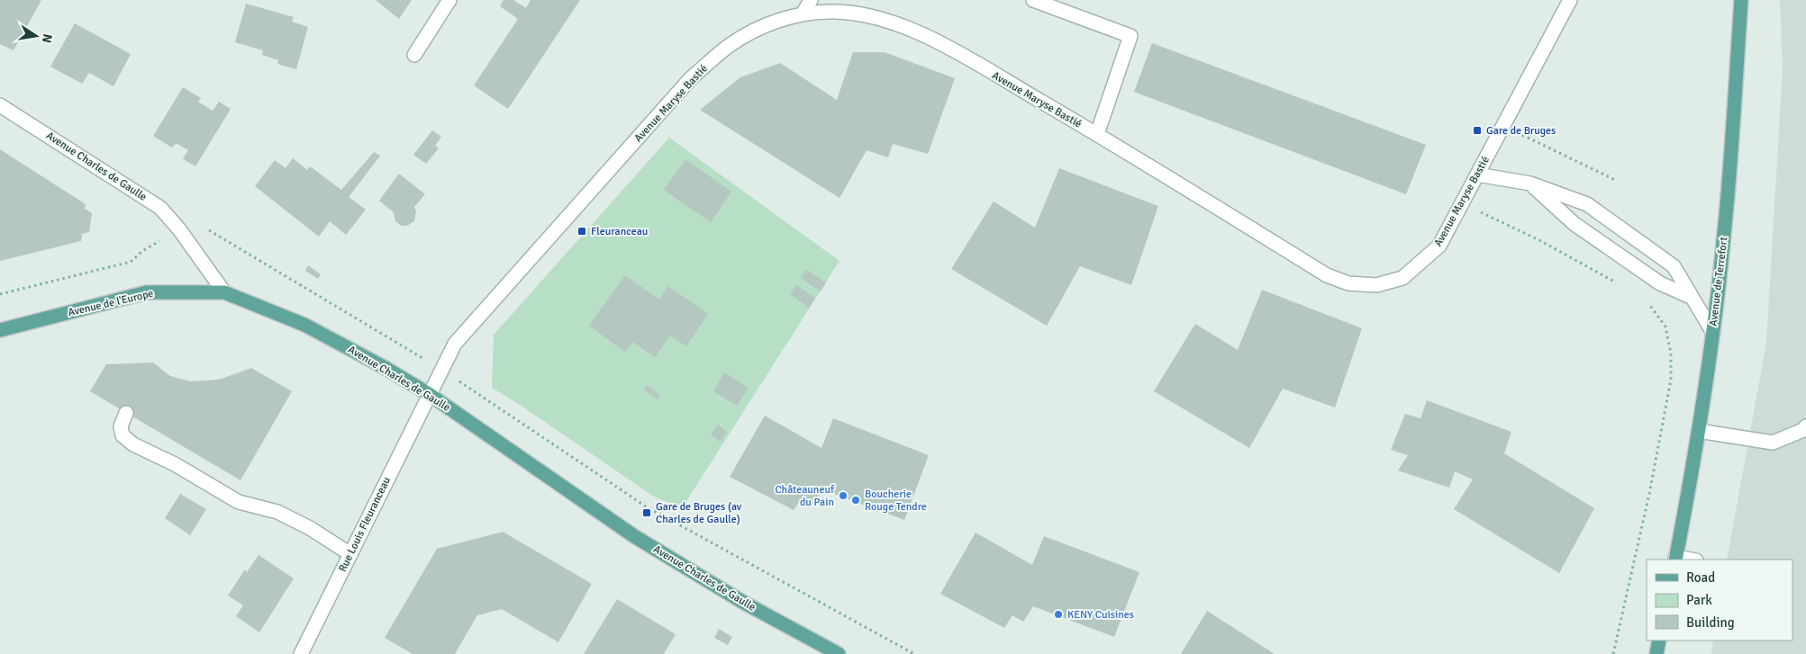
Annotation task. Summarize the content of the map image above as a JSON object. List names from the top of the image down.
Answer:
{
  "streets": {
    "main road": ["Avenue Charles de Gaulle", "Avenue de Terrefort", "Avenue de l'Europe"],
    "street": ["Avenue Maryse Bastié", "Rue Louis Fleuranceau"]
  },
  "crossings": [
    ["Avenue Maryse Bastié", "Avenue Charles de Gaulle"],
    ["Avenue Maryse Bastié", "Rue Louis Fleuranceau"],
    ["Avenue Charles de Gaulle", "Avenue de l'Europe"],
    ["Avenue Charles de Gaulle", "Rue Louis Fleuranceau"]
  ],
  "places": {
    "transit": ["Gare de Bruges", "Fleuranceau", "Gare de Bruges (av Charles de Gaulle)"],
    "other": ["Châteauneuf du Pain", "Boucherie Rouge Tendre", "KENY Cuisines"]
  },
  "legend": ["Road", "Park", "Building"],
  "north": "right"
}
